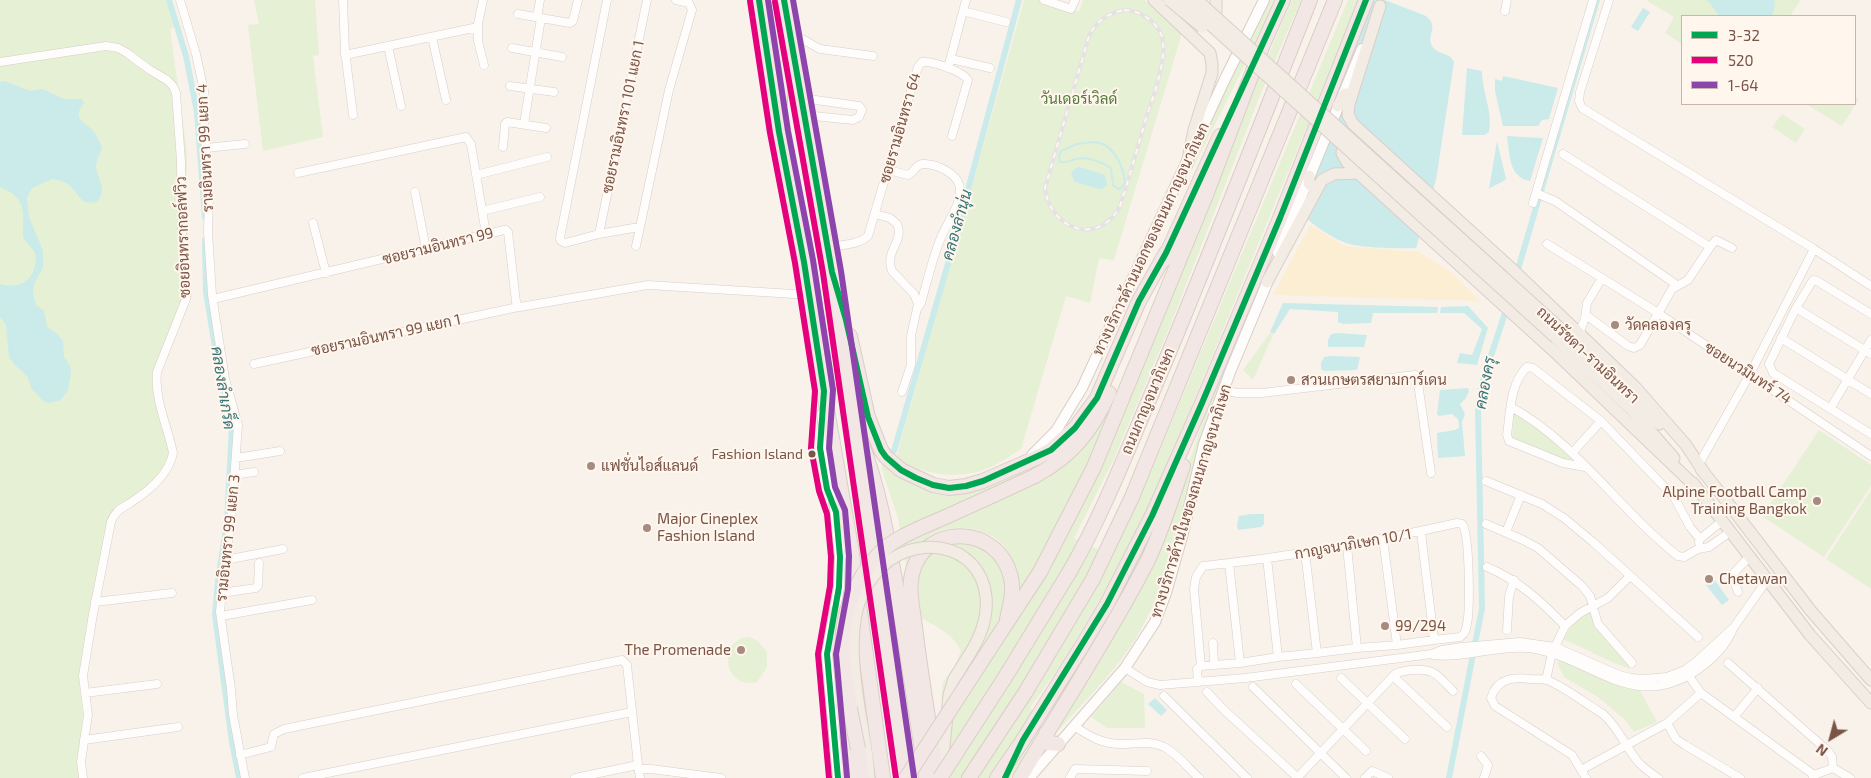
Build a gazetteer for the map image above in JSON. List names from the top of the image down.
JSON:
{
  "streets": {
    "highway": ["ถนนกาญจนาภิเษก"],
    "main road": ["ทางบริการด้านนอกของถนนกาญจนาภิเษก", "ถนนรัชดา-รามอินทรา", "ทางบริการด้านในของถนนกาญจนาภิเษก"],
    "street": [
      "ซอยรามอินทรา 101 แยก 1",
      "ซอยรามอินทรา 64",
      "รามอินทรา 99 แยก 4",
      "ซอยอินทรากอล์ฟวิว",
      "ซอยรามอินทรา 99",
      "ซอยรามอินทรา 99 แยก 1",
      "ซอยนวมินทร์ 74",
      "รามอินทรา 99 แยก 3",
      "กาญจนาภิเษก 10/1"
    ]
  },
  "crossings": [
    ["รามอินทรา 99 แยก 4", "ซอยรามอินทรา 99"],
    ["รามอินทรา 99 แยก 4", "รามอินทรา 99 แยก 3"],
    ["ซอยรามอินทรา 99", "ซอยรามอินทรา 99 แยก 1"],
    ["ซอยรามอินทรา 99", "รามอินทรา 99 แยก 3"]
  ],
  "water": ["คลองลำนุ่น", "คลองครุ", "คลองลำเกร็ด"],
  "parks": ["วันเดอร์เวิลด์"],
  "places": [
    "วัดคลองครุ",
    "สวนเกษตรสยามการ์เดน",
    "Fashion Island",
    "แฟชั่นไอส์แลนด์",
    "Alpine Football Camp Training Bangkok",
    "Major Cineplex Fashion Island",
    "Chetawan",
    "99/294",
    "The Promenade"
  ],
  "lines": ["transit line 3-32", "transit line 1-64", "transit line 520"],
  "legend": ["3-32", "520", "1-64"],
  "north": "bottom left"
}
